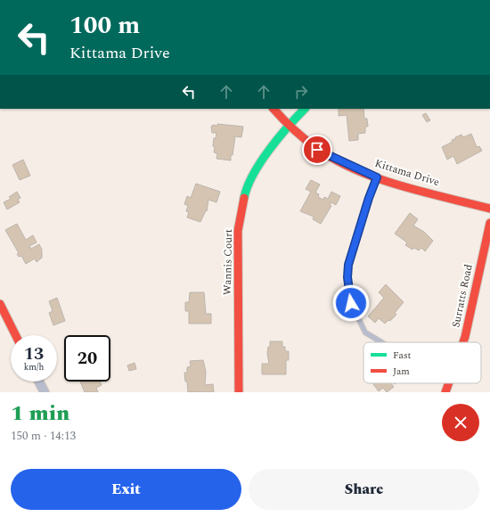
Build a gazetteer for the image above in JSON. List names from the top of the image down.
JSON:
{
  "streets": {
    "street": ["Kittama Drive", "Wannis Court", "Surratts Road"]
  },
  "crossings": [
    ["Kittama Drive", "Wannis Court"]
  ],
  "legend": ["Fast", "Jam"],
  "page": {
    "turn": ["100 m", "Kittama Drive"],
    "speed": "13 km/h",
    "limit": "20",
    "heading": ["1 min", "150 m · 14:13"],
    "buttons": ["Exit", "Share"]
  }
}
